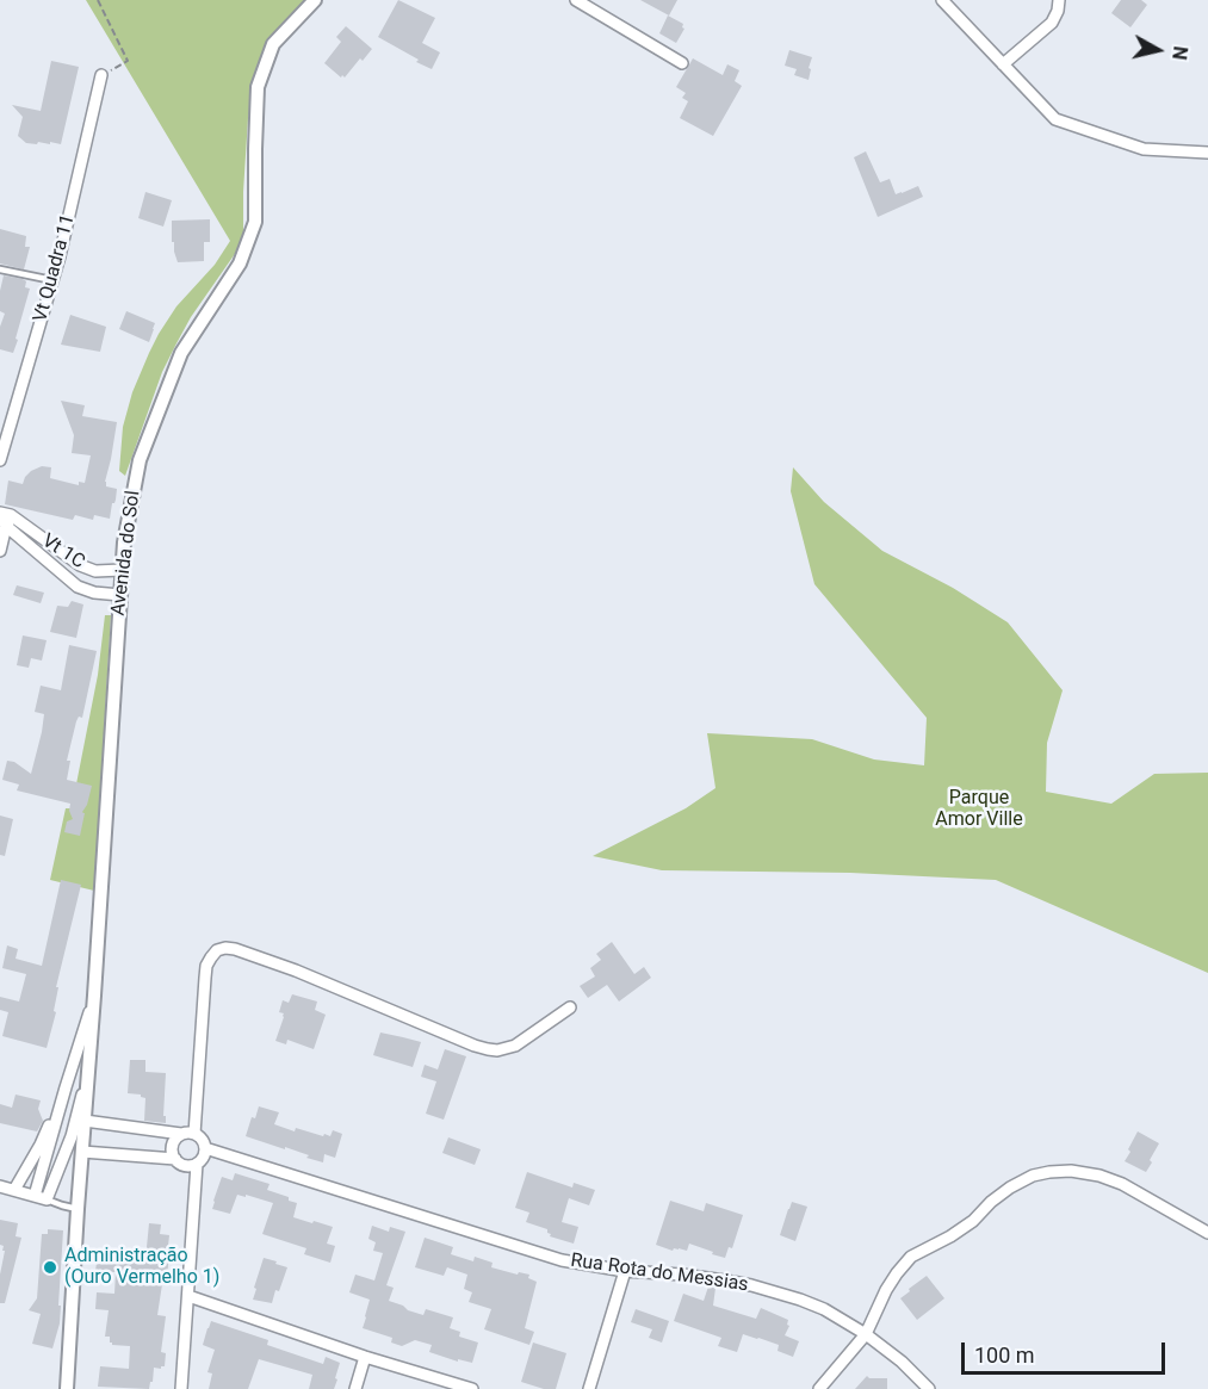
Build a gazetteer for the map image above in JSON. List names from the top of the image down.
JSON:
{
  "streets": {
    "street": [
      "Vt Quadra 11",
      "Vt 1C",
      "Avenida do Sol",
      "Rua Rota do Messias"
    ]
  },
  "crossings": [
    ["Vt 1C", "Avenida do Sol"]
  ],
  "parks": ["Parque Amor Ville"],
  "places": ["Administração (Ouro Vermelho 1)"],
  "scale_bar": "100 m",
  "north": "right"
}
